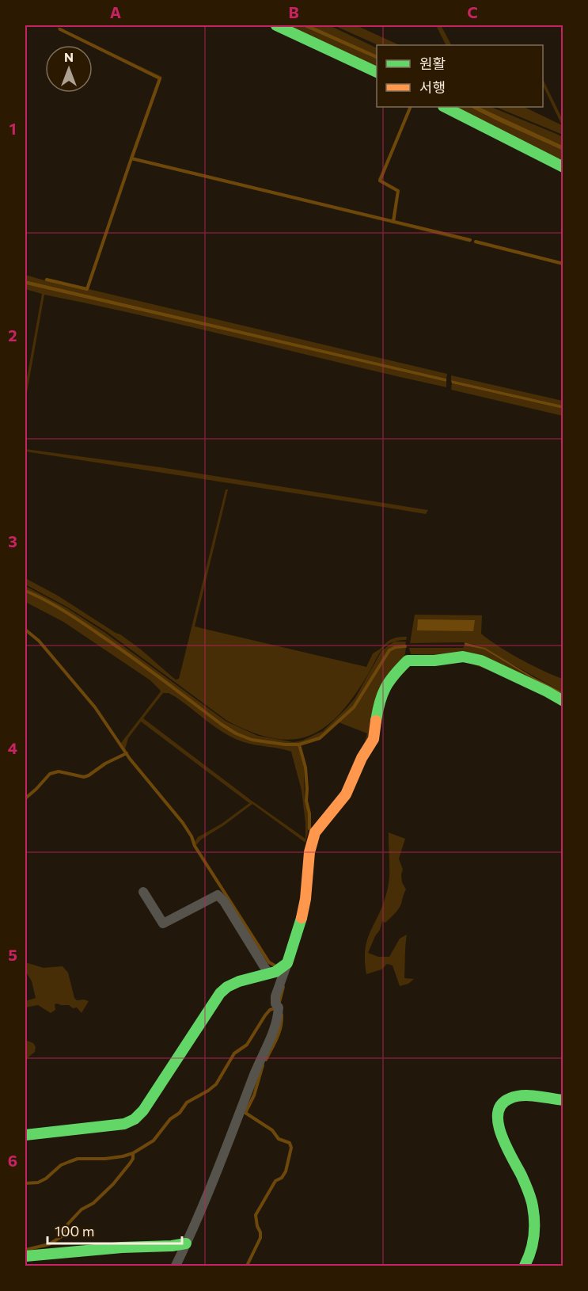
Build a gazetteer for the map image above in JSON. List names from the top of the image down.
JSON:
{
  "legend": ["원활", "서행"],
  "scale_bar": "100 m",
  "north": "top",
  "grid": {
    "columns": ["A", "B", "C"],
    "rows": [
      "1",
      "2",
      "3",
      "4",
      "5",
      "6"
    ]
  }
}
